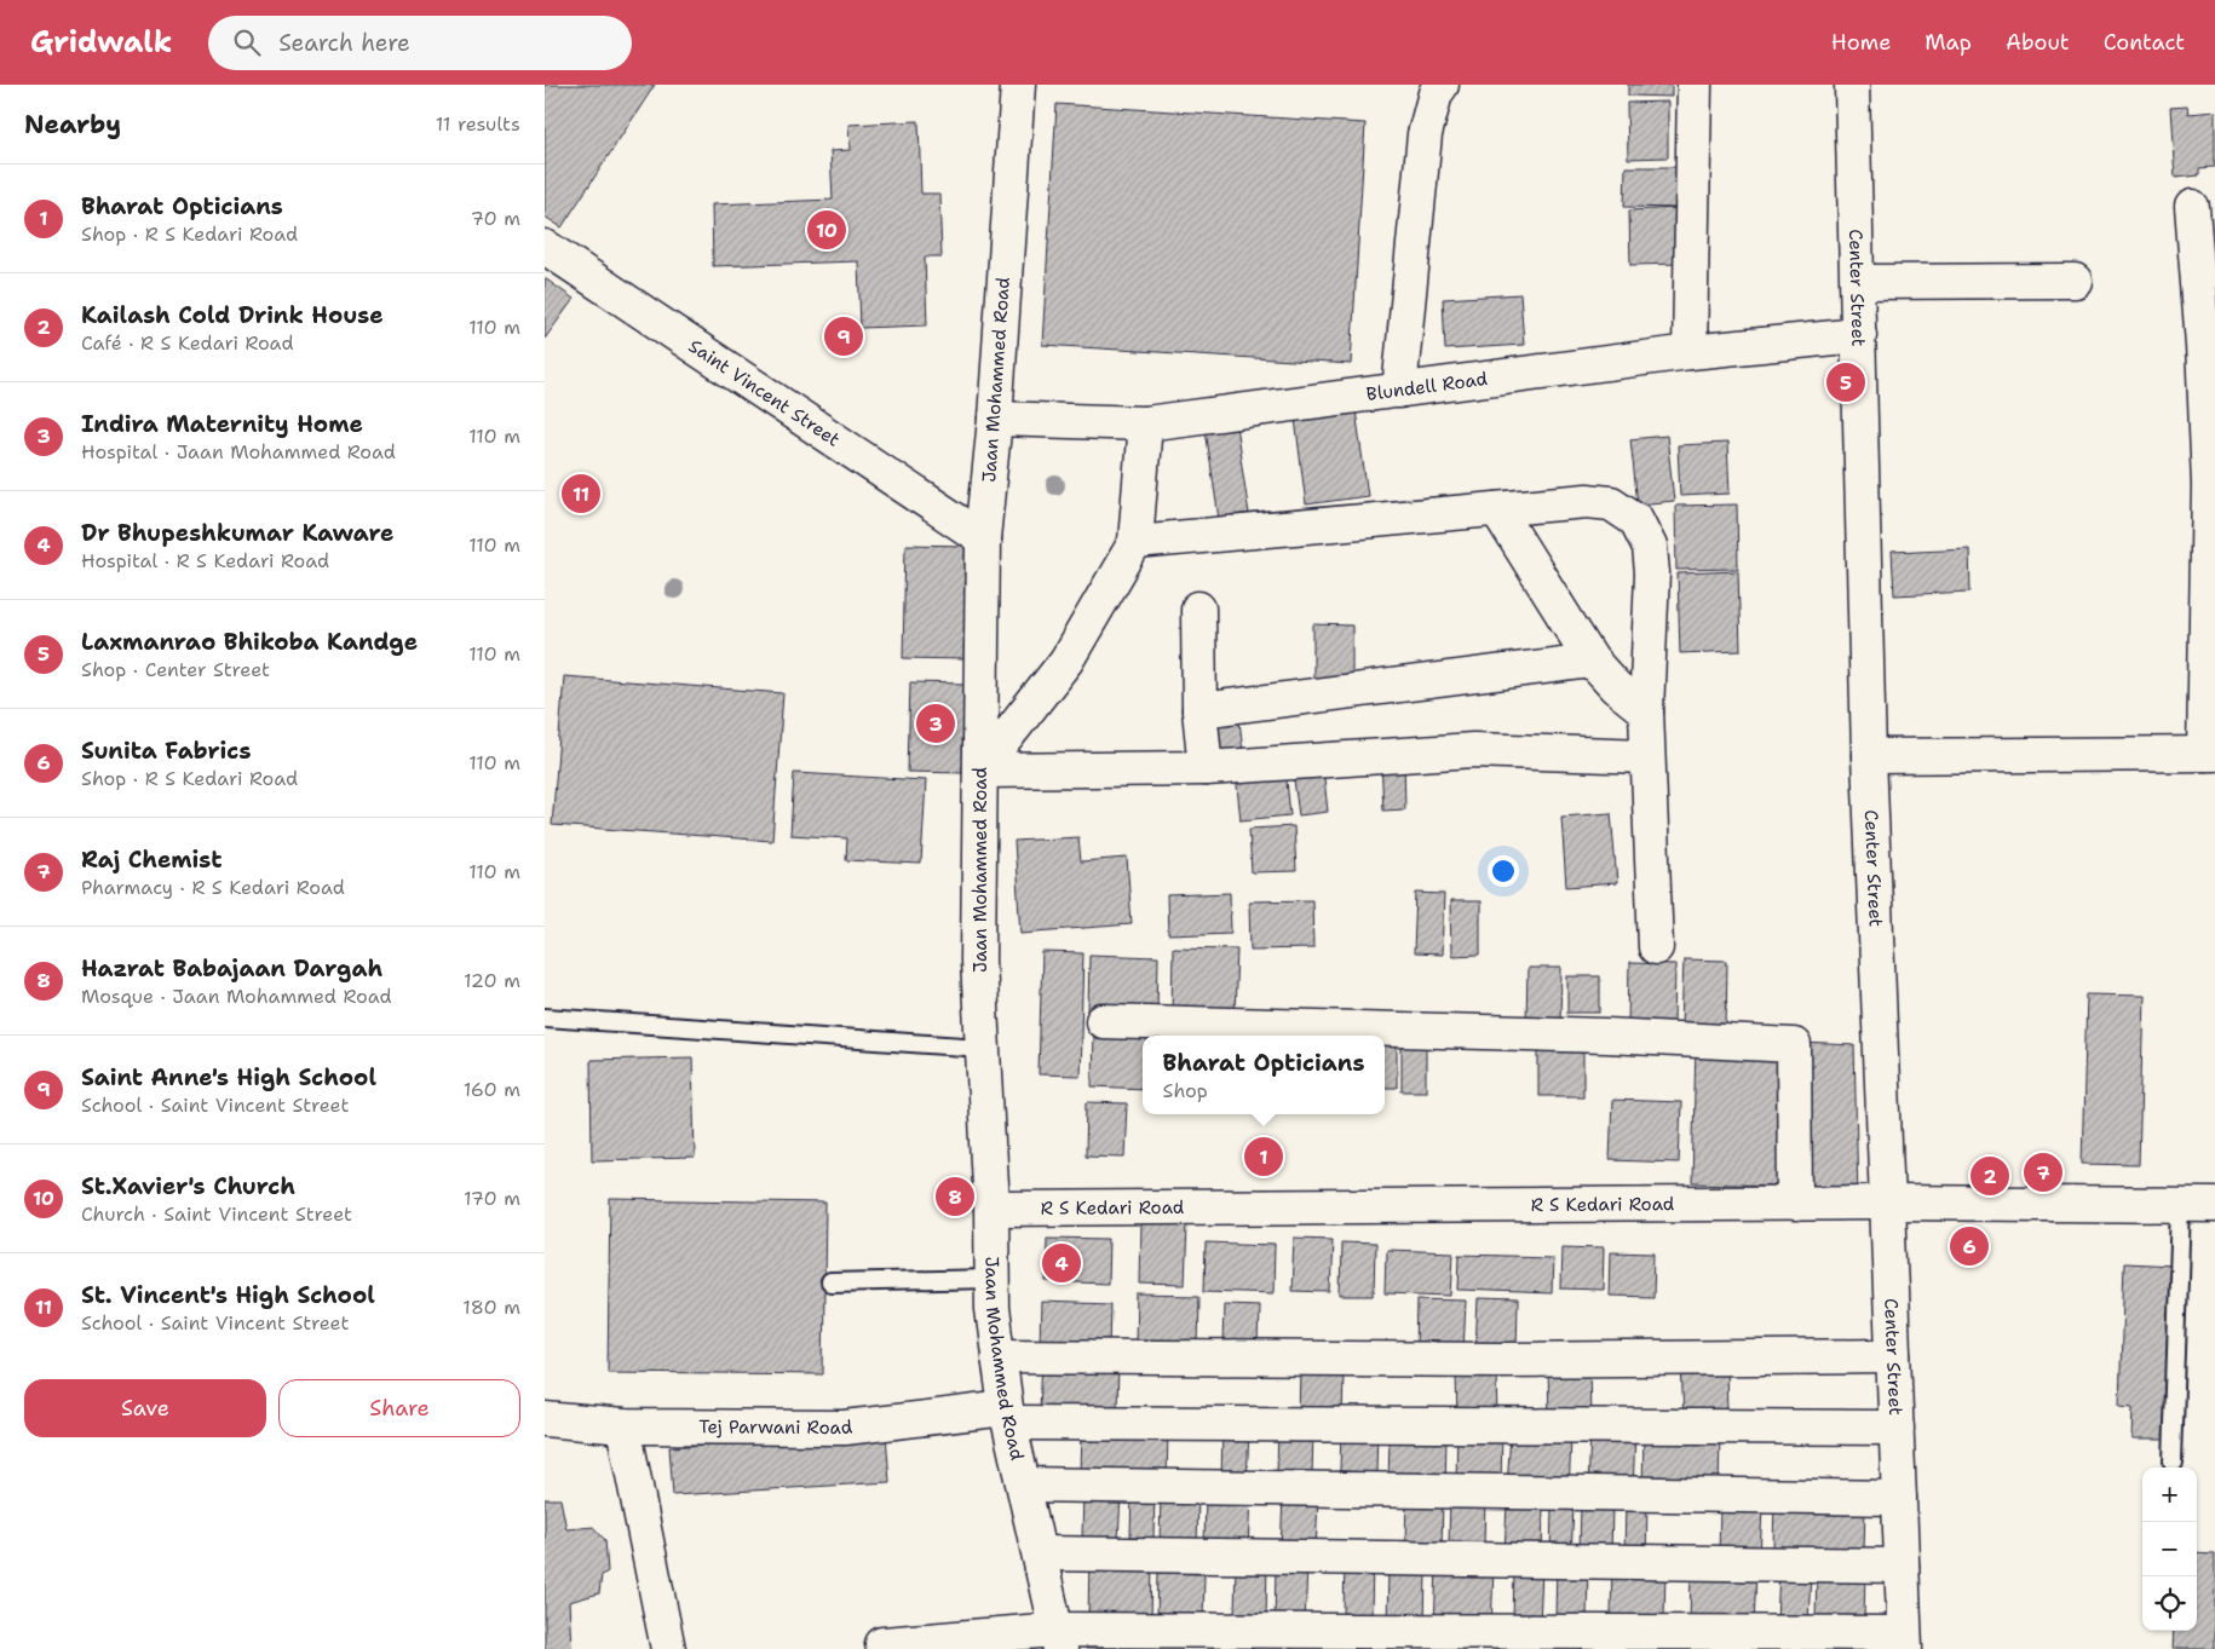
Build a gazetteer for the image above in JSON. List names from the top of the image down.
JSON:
{
  "streets": {
    "street": [
      "Center Street",
      "Jaan Mohammed Road",
      "Blundell Road",
      "Saint Vincent Street",
      "R S Kedari Road",
      "Tej Parwani Road"
    ]
  },
  "crossings": [
    ["Center Street", "Blundell Road"],
    ["Center Street", "R S Kedari Road"],
    ["Center Street", "Tej Parwani Road"],
    ["Jaan Mohammed Road", "Blundell Road"],
    ["Jaan Mohammed Road", "Saint Vincent Street"],
    ["Jaan Mohammed Road", "R S Kedari Road"],
    ["Jaan Mohammed Road", "Tej Parwani Road"]
  ],
  "page": {
    "header": "Gridwalk",
    "search": "Search here",
    "nav": [
      "Home",
      "Map",
      "About",
      "Contact"
    ],
    "heading": ["Nearby", "11 results"],
    "list": [
      {
        "mark": "1",
        "name": "Bharat Opticians",
        "note": "Shop · R S Kedari Road",
        "value": "70 m"
      },
      {
        "mark": "2",
        "name": "Kailash Cold Drink House",
        "note": "Café · R S Kedari Road",
        "value": "110 m"
      },
      {
        "mark": "3",
        "name": "Indira Maternity Home",
        "note": "Hospital · Jaan Mohammed Road",
        "value": "110 m"
      },
      {
        "mark": "4",
        "name": "Dr Bhupeshkumar Kaware",
        "note": "Hospital · R S Kedari Road",
        "value": "110 m"
      },
      {
        "mark": "5",
        "name": "Laxmanrao Bhikoba Kandge",
        "note": "Shop · Center Street",
        "value": "110 m"
      },
      {
        "mark": "6",
        "name": "Sunita Fabrics",
        "note": "Shop · R S Kedari Road",
        "value": "110 m"
      },
      {
        "mark": "7",
        "name": "Raj Chemist",
        "note": "Pharmacy · R S Kedari Road",
        "value": "110 m"
      },
      {
        "mark": "8",
        "name": "Hazrat Babajaan Dargah",
        "note": "Mosque · Jaan Mohammed Road",
        "value": "120 m"
      },
      {
        "mark": "9",
        "name": "Saint Anne's High School",
        "note": "School · Saint Vincent Street",
        "value": "160 m"
      },
      {
        "mark": "10",
        "name": "St.Xavier's Church",
        "note": "Church · Saint Vincent Street",
        "value": "170 m"
      },
      {
        "mark": "11",
        "name": "St. Vincent's High School",
        "note": "School · Saint Vincent Street",
        "value": "180 m"
      }
    ],
    "pins": [
      "10",
      "9",
      "5",
      "11",
      "3",
      "1",
      "7",
      "2",
      "8",
      "6",
      "4"
    ],
    "popup": ["Bharat Opticians", "Shop"],
    "buttons": ["Save", "Share"],
    "map_buttons": ["+", "−"]
  }
}
